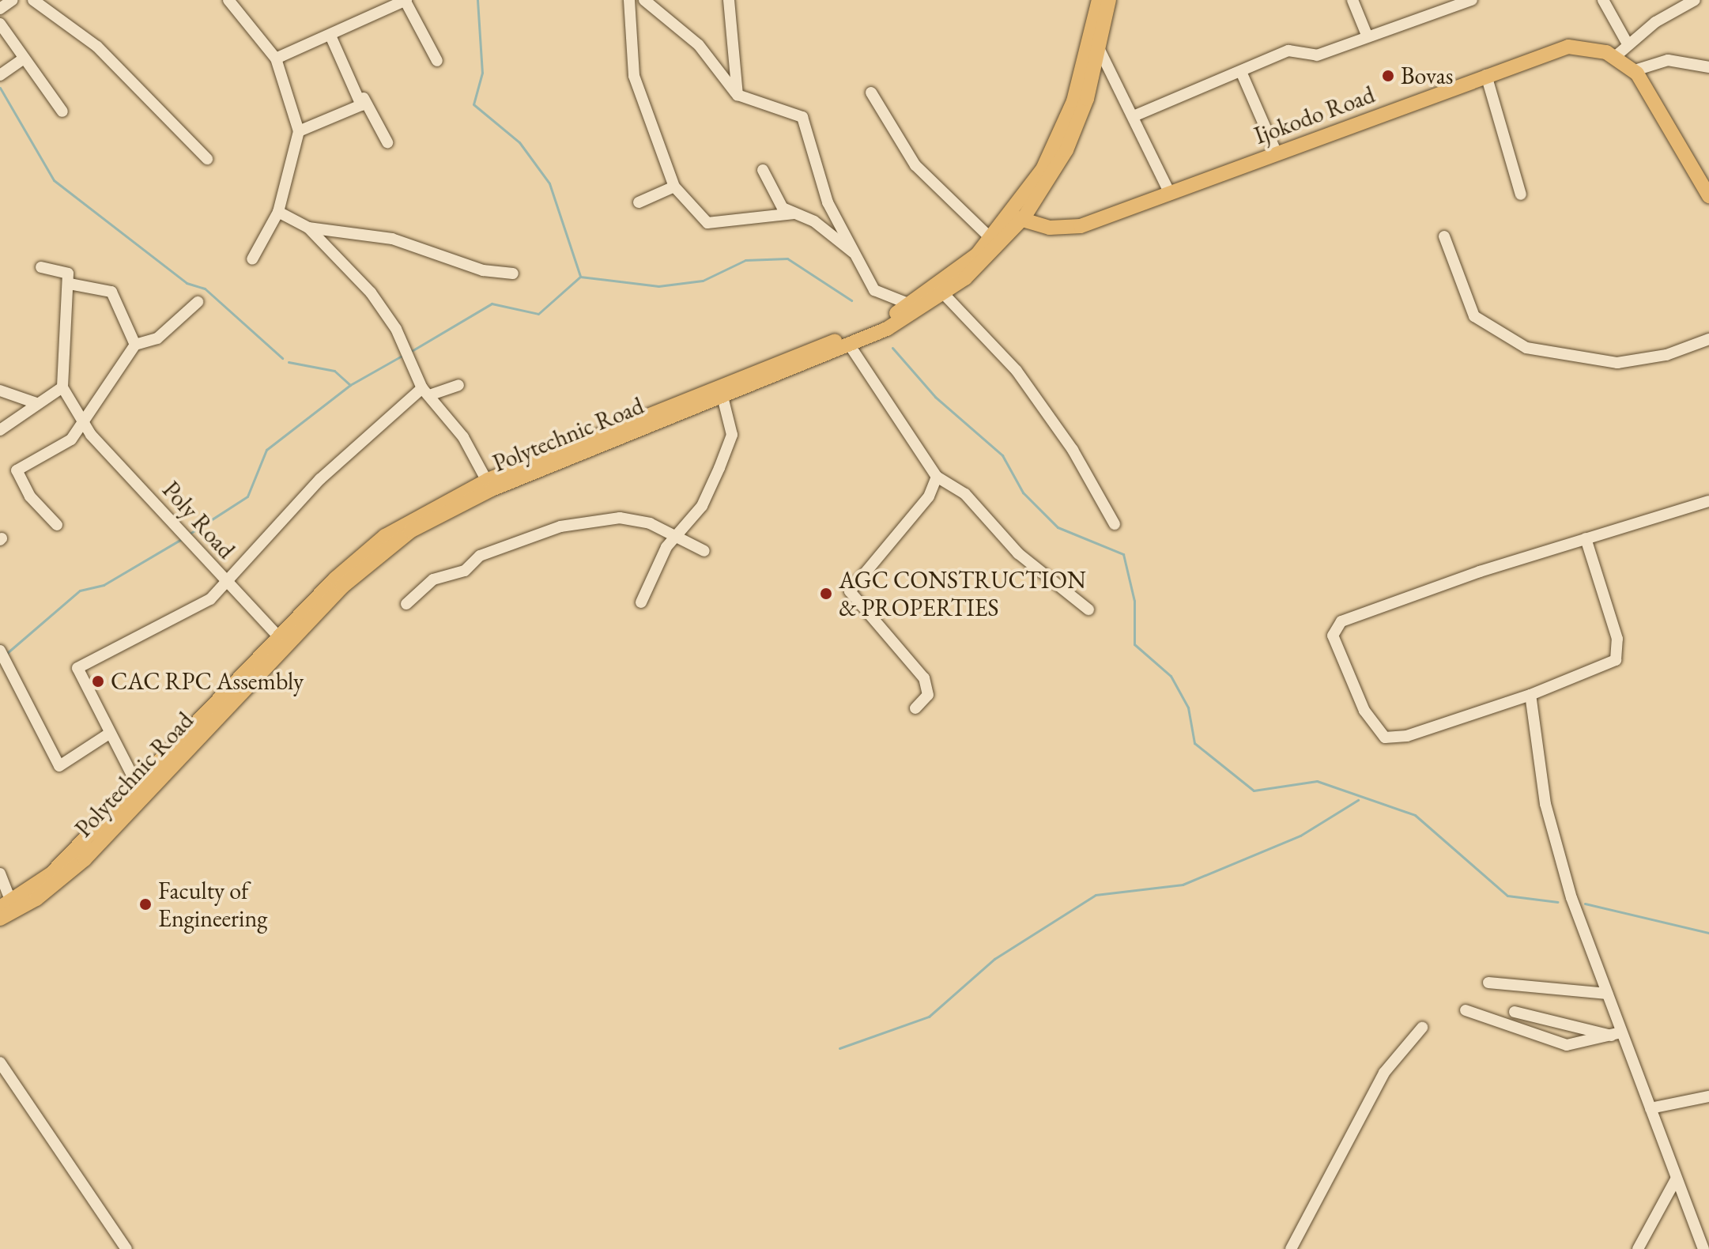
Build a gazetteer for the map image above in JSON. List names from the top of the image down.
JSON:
{
  "streets": {
    "main road": ["Ijokodo Road", "Polytechnic Road"],
    "street": ["Poly Road"]
  },
  "crossings": [
    ["Ijokodo Road", "Polytechnic Road"],
    ["Polytechnic Road", "Poly Road"]
  ],
  "places": [
    "Bovas",
    "AGC CONSTRUCTION & PROPERTIES",
    "CAC RPC Assembly",
    "Faculty of Engineering"
  ]
}
